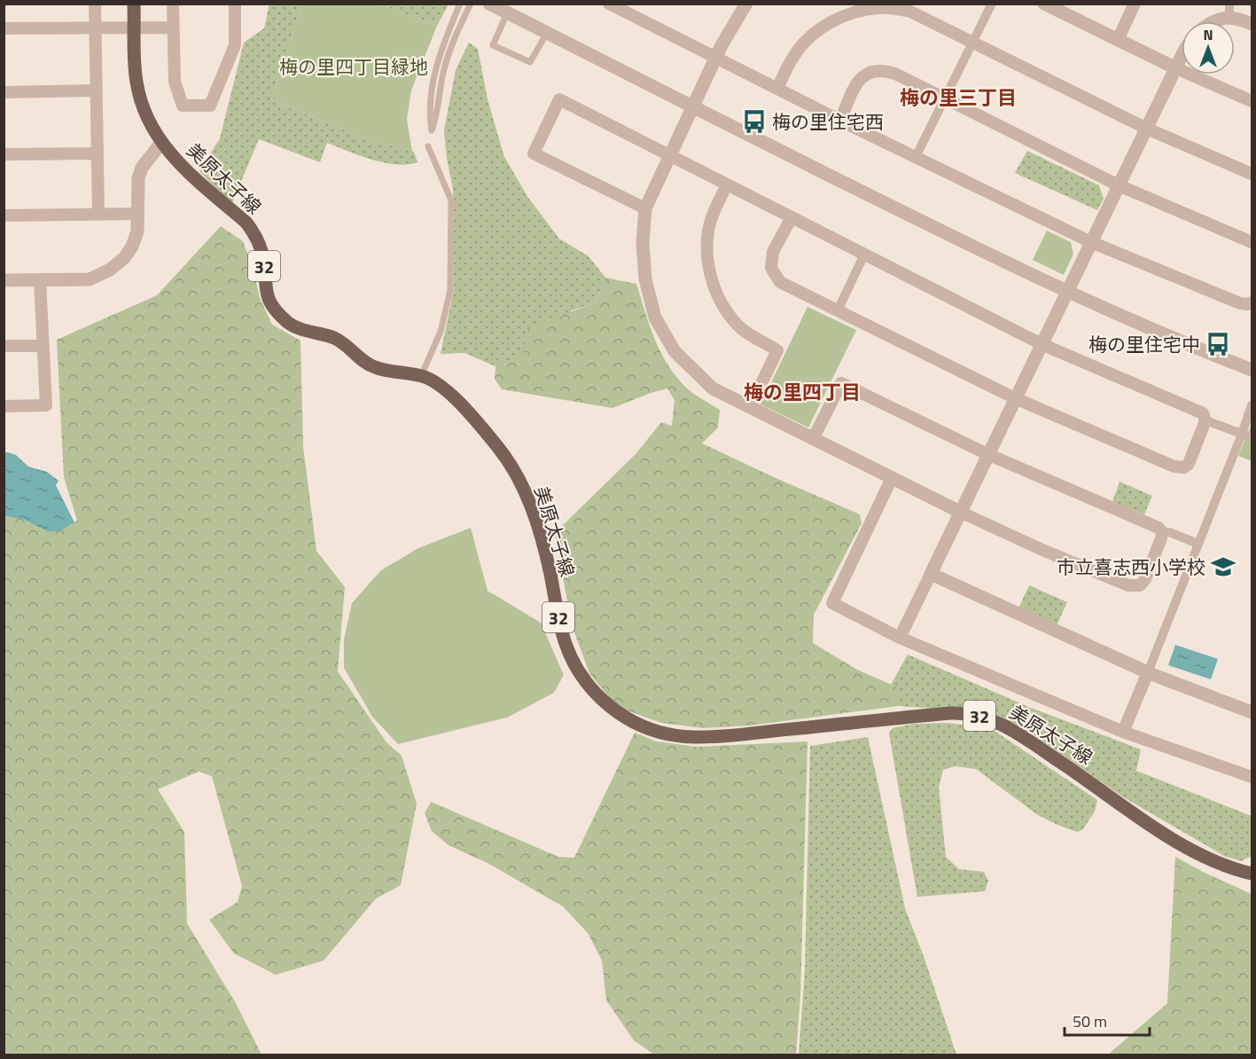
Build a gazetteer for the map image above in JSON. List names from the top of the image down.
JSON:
{
  "streets": {
    "main road": ["美原太子線", "32"]
  },
  "districts": ["梅の里三丁目", "梅の里四丁目"],
  "parks": ["梅の里四丁目緑地"],
  "places": {
    "bus stop": ["梅の里住宅西", "梅の里住宅中"],
    "school or university": ["市立喜志西小学校"]
  },
  "scale_bar": "50 m",
  "north": "top"
}
